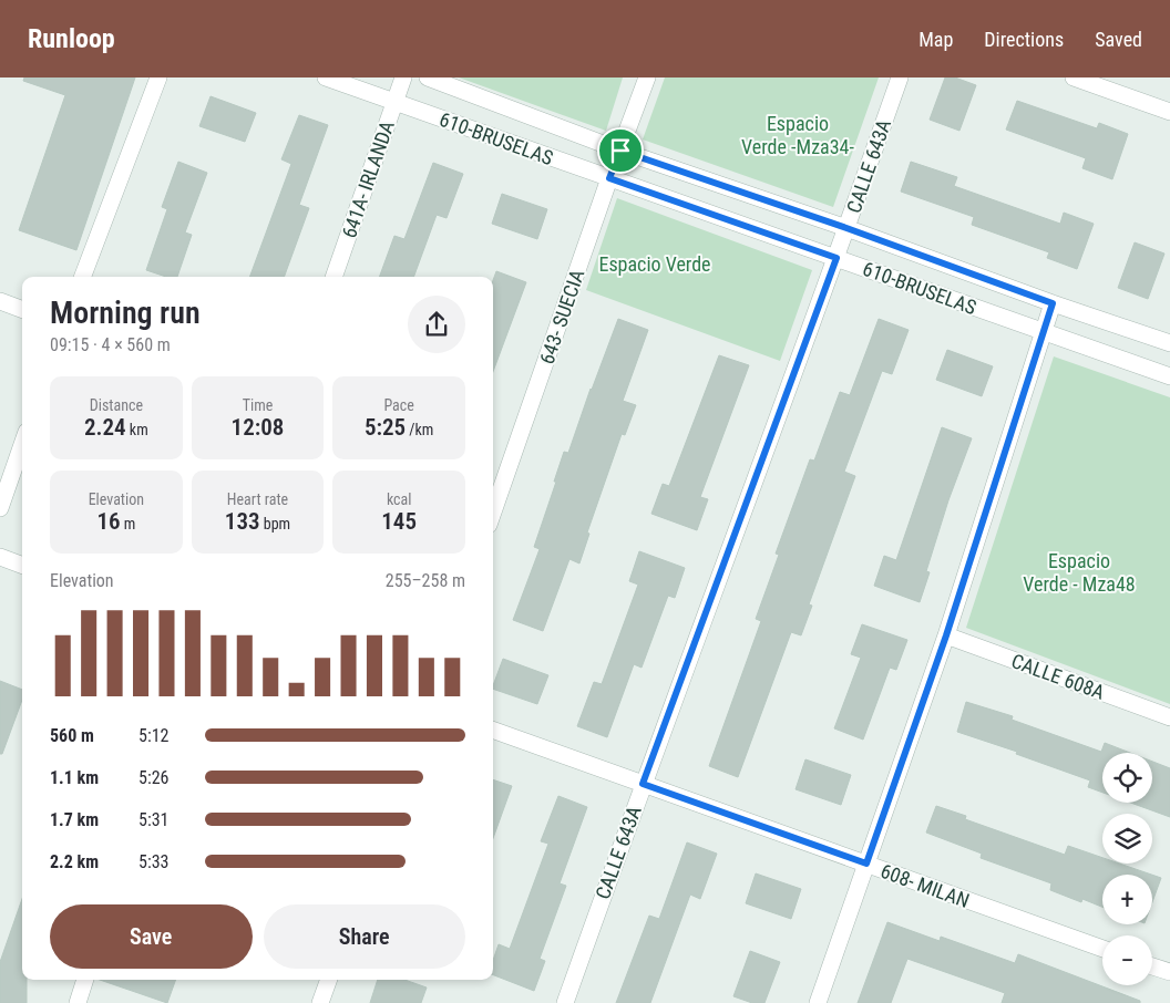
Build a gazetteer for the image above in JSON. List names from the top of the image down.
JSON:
{
  "streets": {
    "street": [
      "610-BRUSELAS",
      "CALLE 643A",
      "641A- IRLANDA",
      "643- SUECIA",
      "CALLE 608A",
      "608- MILAN"
    ]
  },
  "crossings": [
    ["610-BRUSELAS", "CALLE 643A"],
    ["610-BRUSELAS", "641A- IRLANDA"],
    ["610-BRUSELAS", "643- SUECIA"],
    ["CALLE 643A", "608- MILAN"]
  ],
  "parks": ["Espacio Verde -Mza34-", "Espacio Verde", "Espacio Verde - Mza48"],
  "page": {
    "header": "Runloop",
    "nav": ["Map", "Directions", "Saved"],
    "heading": ["Morning run", "09:15 · 4 × 560 m"],
    "stats": [
      ["Distance", "2.24 km"],
      ["Time", "12:08"],
      ["Pace", "5:25 /km"],
      ["Elevation", "16 m"],
      ["Heart rate", "133 bpm"],
      ["kcal", "145"]
    ],
    "chart": ["Elevation", "255–258 m"],
    "list": [
      {
        "name": "560 m",
        "note": "5:12"
      },
      {
        "name": "1.1 km",
        "note": "5:26"
      },
      {
        "name": "1.7 km",
        "note": "5:31"
      },
      {
        "name": "2.2 km",
        "note": "5:33"
      }
    ],
    "map_buttons": ["+", "−"],
    "buttons": ["Save", "Share"]
  }
}
